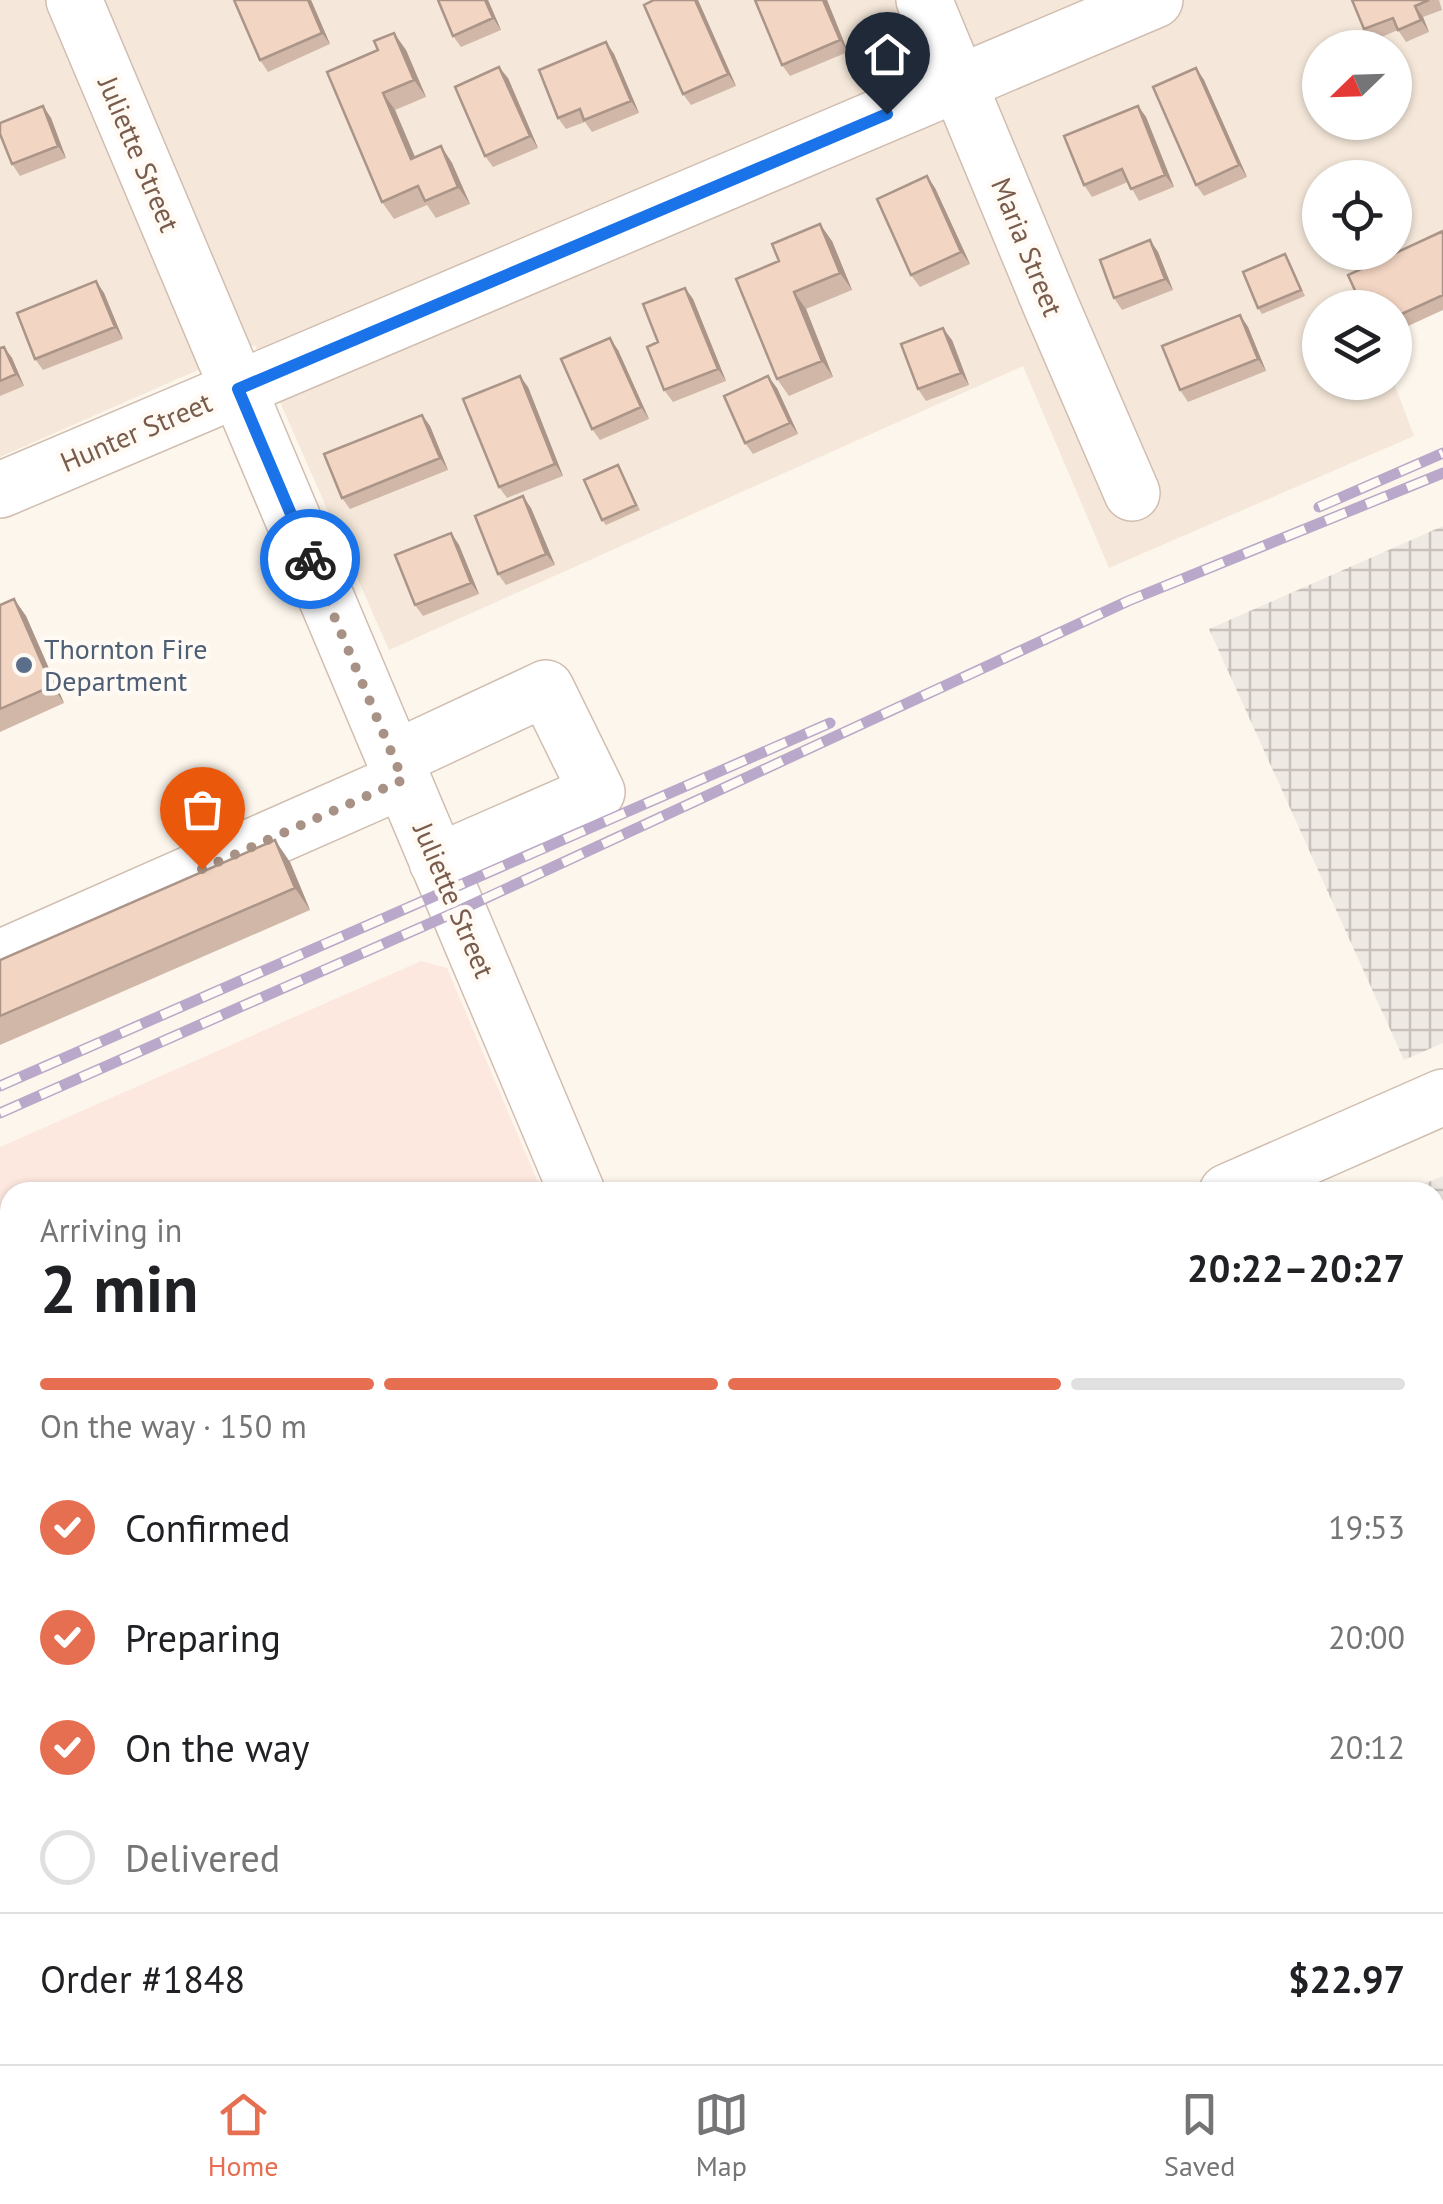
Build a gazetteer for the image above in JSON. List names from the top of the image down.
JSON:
{
  "streets": {
    "street": ["Juliette Street", "Maria Street", "Hunter Street"]
  },
  "crossings": [
    ["Juliette Street", "Hunter Street"],
    ["Maria Street", "Hunter Street"]
  ],
  "places": ["Thornton Fire Department"],
  "north": "bottom left",
  "page": {
    "heading": ["2 min", "Arriving in", "20:22–20:27"],
    "panel": ["Order #1848", "$22.97"],
    "bar": "On the way · 150 m",
    "list": [
      ["Confirmed", "19:53"],
      ["Preparing", "20:00"],
      ["On the way", "20:12"],
      "Delivered"
    ],
    "tabs": ["Home", "Map", "Saved"]
  }
}
